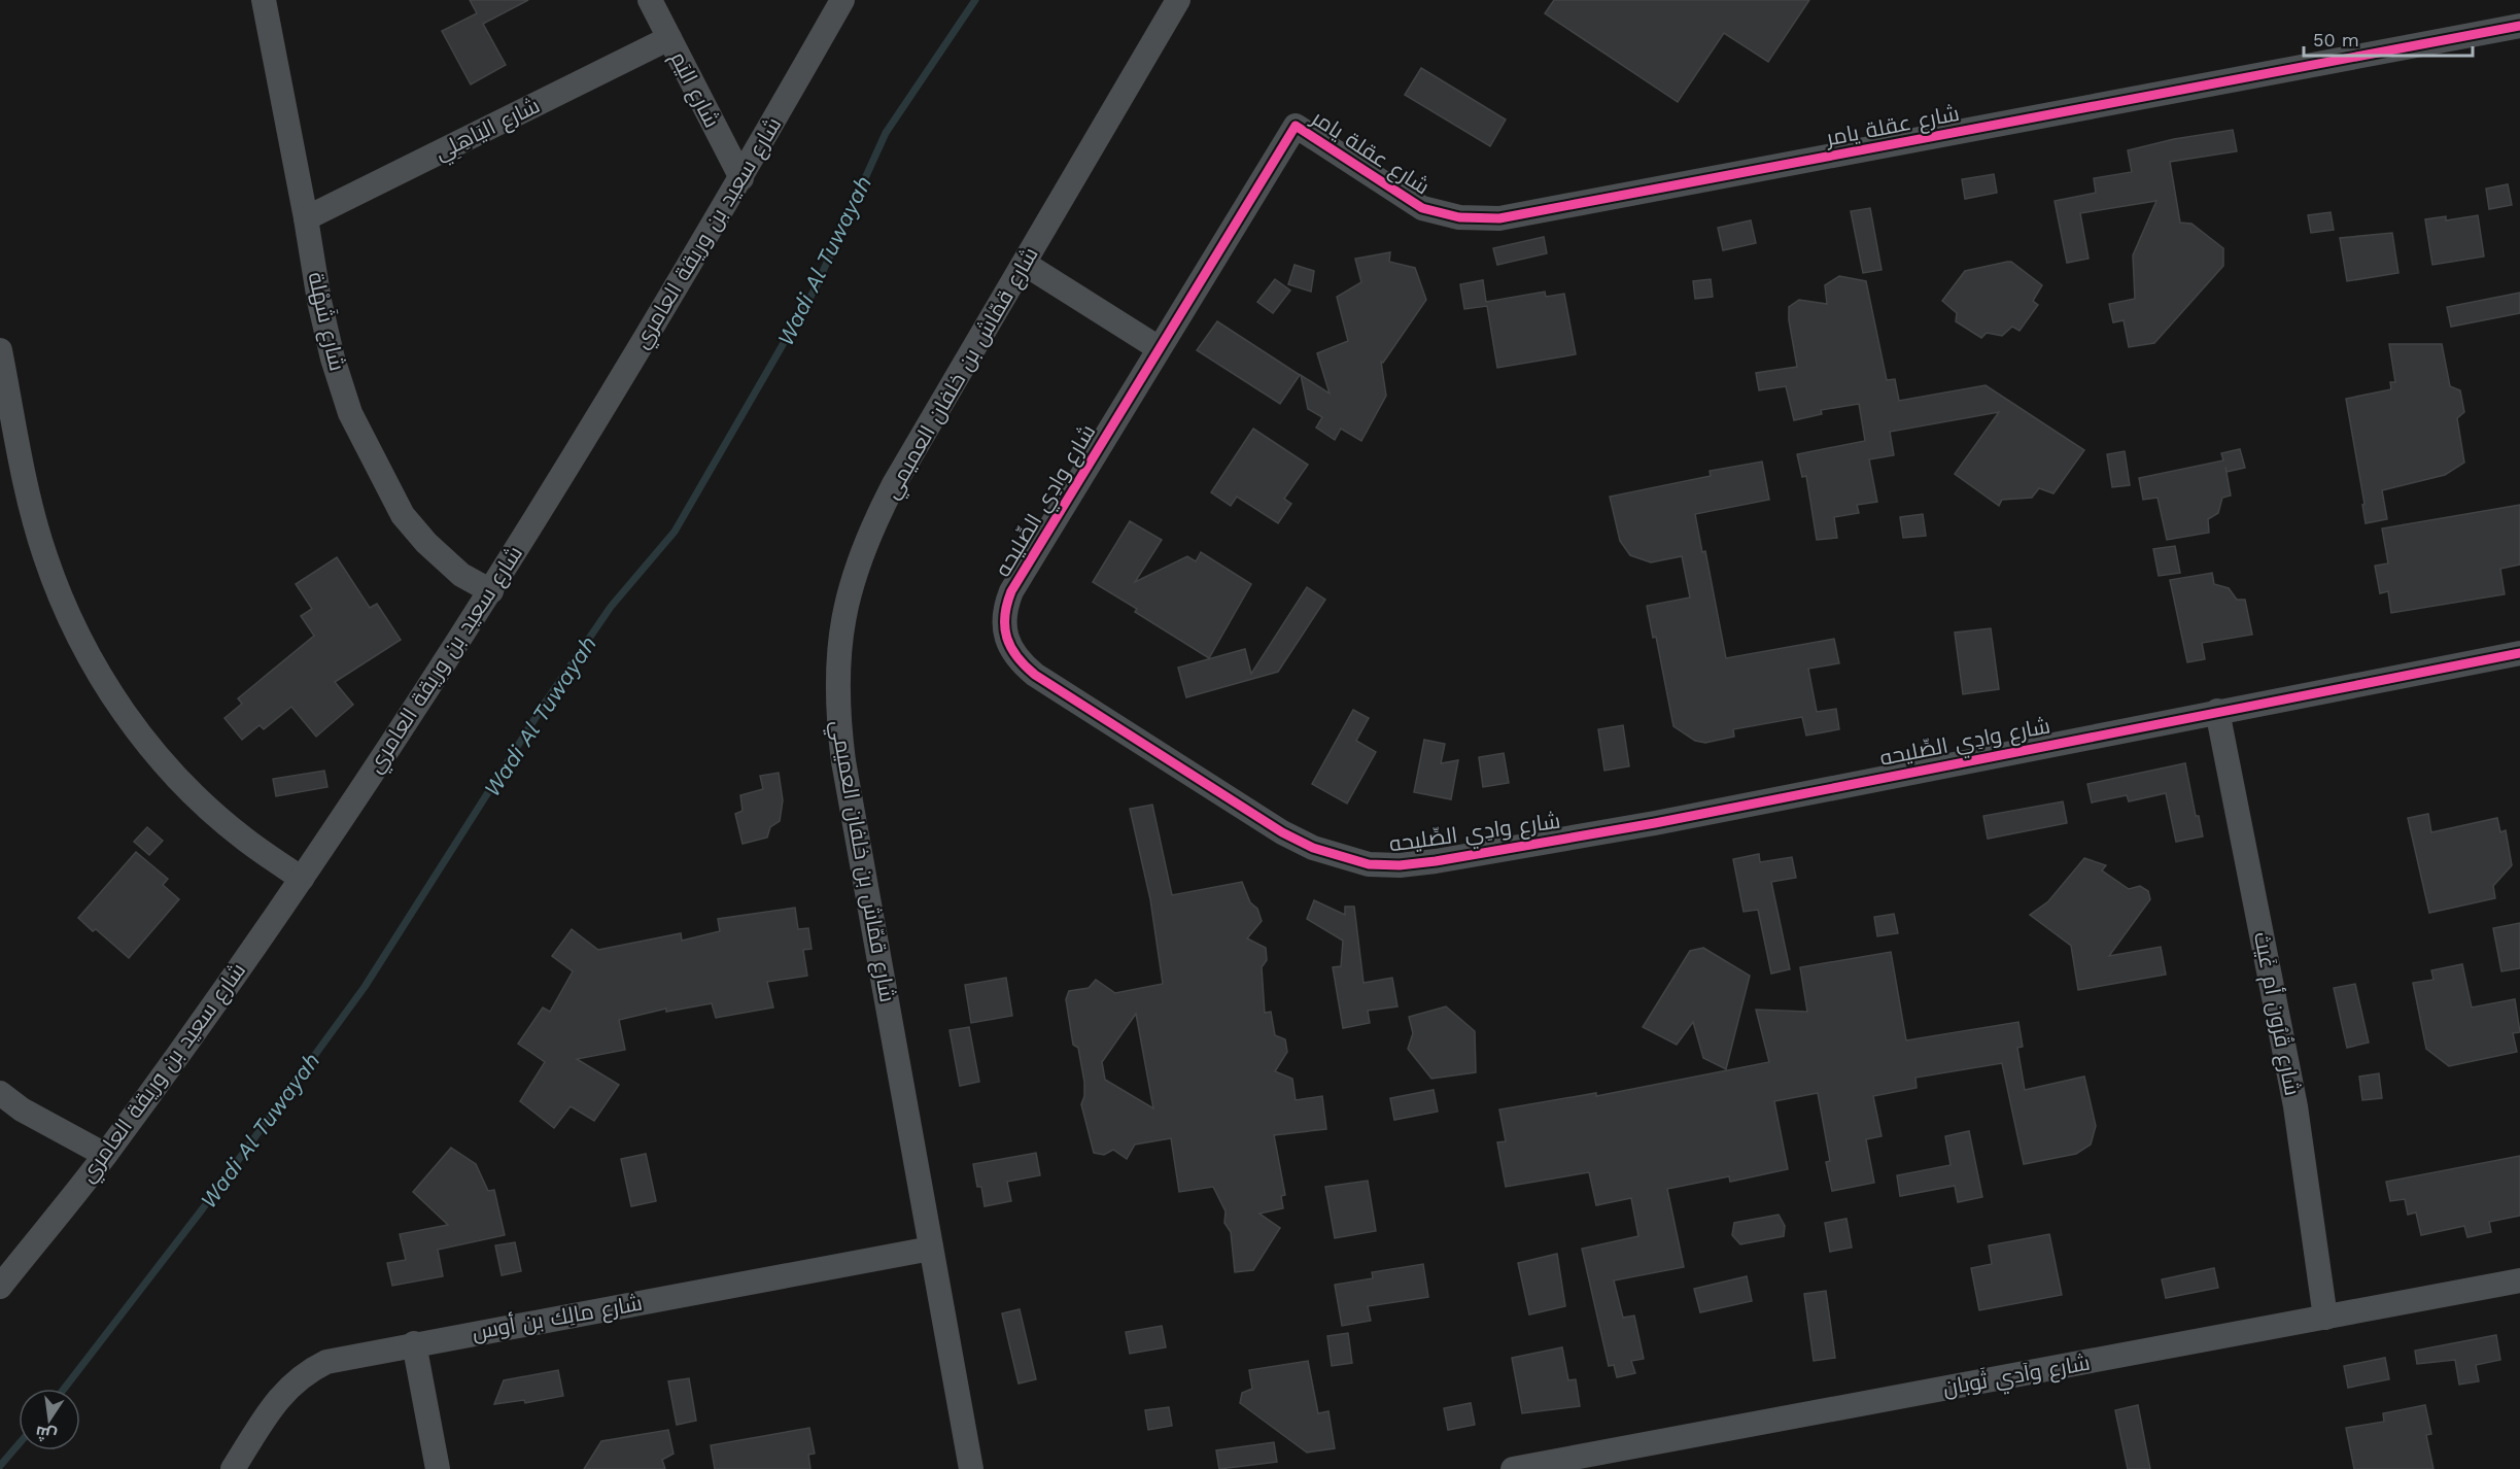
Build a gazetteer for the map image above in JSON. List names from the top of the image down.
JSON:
{
  "streets": {
    "street": [
      "شارع اليَم",
      "شارع عقلة يامر",
      "شارع اليَاهِلِي",
      "شارع سعيد بن وريقة العامري",
      "شارع شَهْلة",
      "شارع قمّاش بن خلفان العميمي",
      "شارع وادِي الصِّليحه",
      "شارع قُرُون أم غَيث",
      "شارع مالِك بن أوس",
      "شارع واَدي ثَوبان"
    ]
  },
  "crossings": [
    ["شارع اليَم", "شارع اليَاهِلِي"],
    ["شارع اليَم", "شارع سعيد بن وريقة العامري"],
    ["شارع عقلة يامر", "شارع وادِي الصِّليحه"],
    ["شارع اليَاهِلِي", "شارع شَهْلة"],
    ["شارع سعيد بن وريقة العامري", "شارع شَهْلة"],
    ["شارع قمّاش بن خلفان العميمي", "شارع مالِك بن أوس"],
    ["شارع وادِي الصِّليحه", "شارع قُرُون أم غَيث"],
    ["شارع قُرُون أم غَيث", "شارع واَدي ثَوبان"]
  ],
  "water": ["Wadi Al Tuwayah"],
  "scale_bar": "50 m",
  "north": "bottom"
}
